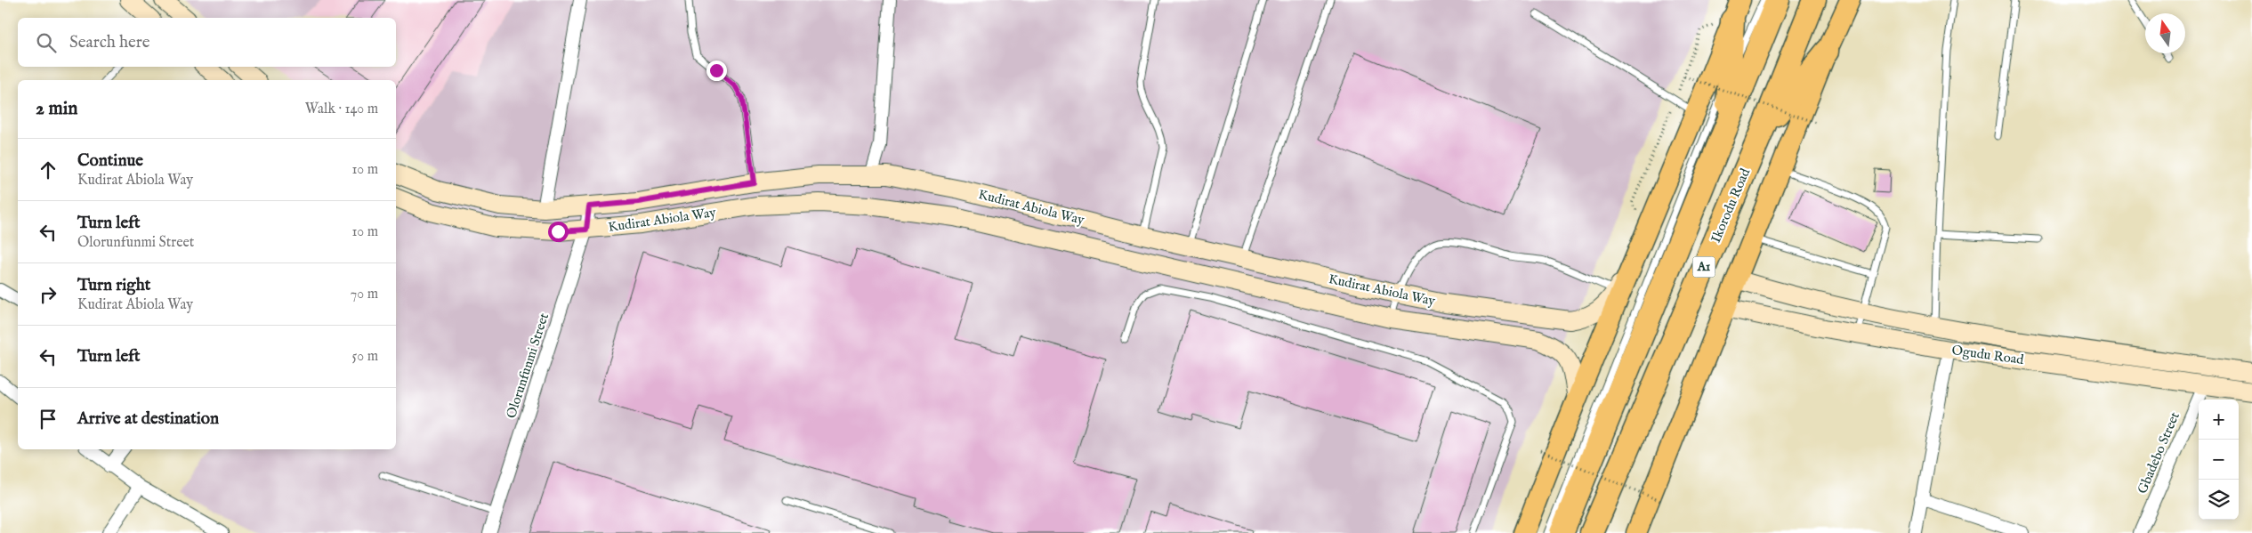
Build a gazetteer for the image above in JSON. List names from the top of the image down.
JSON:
{
  "streets": {
    "highway": ["Ikorodu Road", "A1"],
    "main road": ["Kudirat Abiola Way", "Ogudu Road"],
    "street": ["Olorunfunmi Street", "Gbadebo Street"]
  },
  "crossings": [
    ["Kudirat Abiola Way", "Olorunfunmi Street"],
    ["Ogudu Road", "Gbadebo Street"]
  ],
  "north": "top",
  "page": {
    "search": "Search here",
    "heading": ["2 min", "Walk · 140 m"],
    "list": [
      ["Continue", "Kudirat Abiola Way", "10 m"],
      ["Turn left", "Olorunfunmi Street", "10 m"],
      ["Turn right", "Kudirat Abiola Way", "70 m"],
      ["Turn left", "50 m"],
      "Arrive at destination"
    ],
    "map_buttons": ["+", "−"]
  }
}
